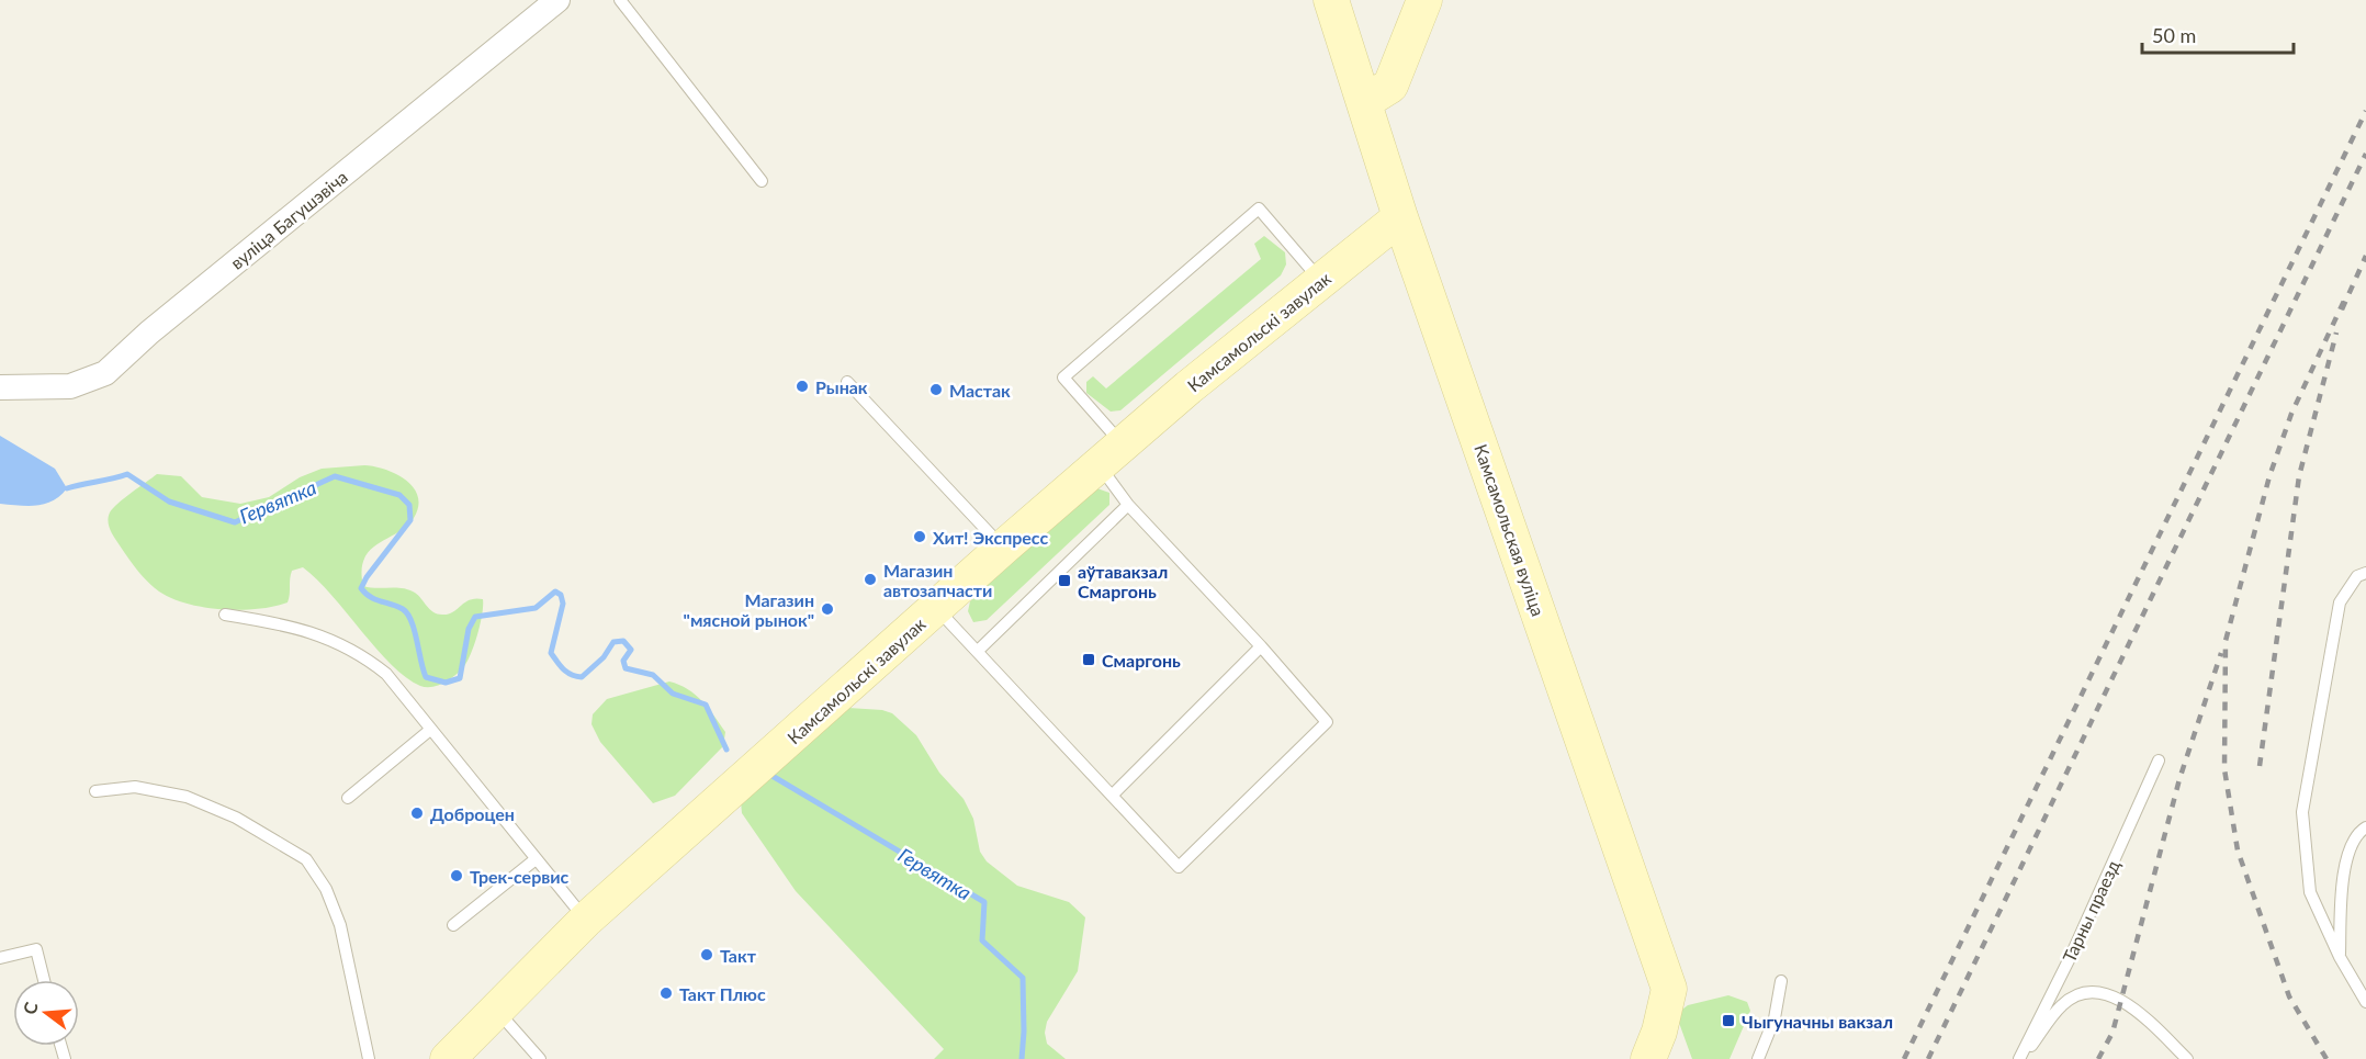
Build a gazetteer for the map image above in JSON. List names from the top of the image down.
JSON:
{
  "streets": {
    "street": ["вуліца Багушэвіча", "Камсамольскі завулак", "Камсамольская вуліца"],
    "lane": ["Тарны праезд"]
  },
  "crossings": [
    ["Камсамольскі завулак", "Камсамольская вуліца"]
  ],
  "water": ["Гервятка"],
  "places": {
    "other": [
      "Рынак",
      "Мастак",
      "Хит! Экспресс",
      "Магазин автозапчасти",
      "Магазин \"мясной рынок\"",
      "Доброцен",
      "Трек-сервис",
      "Такт",
      "Такт Плюс"
    ],
    "transit": ["аўтавакзал Смаргонь", "Смаргонь", "Чыгуначны вакзал"]
  },
  "scale_bar": "50 m",
  "north": "left"
}
